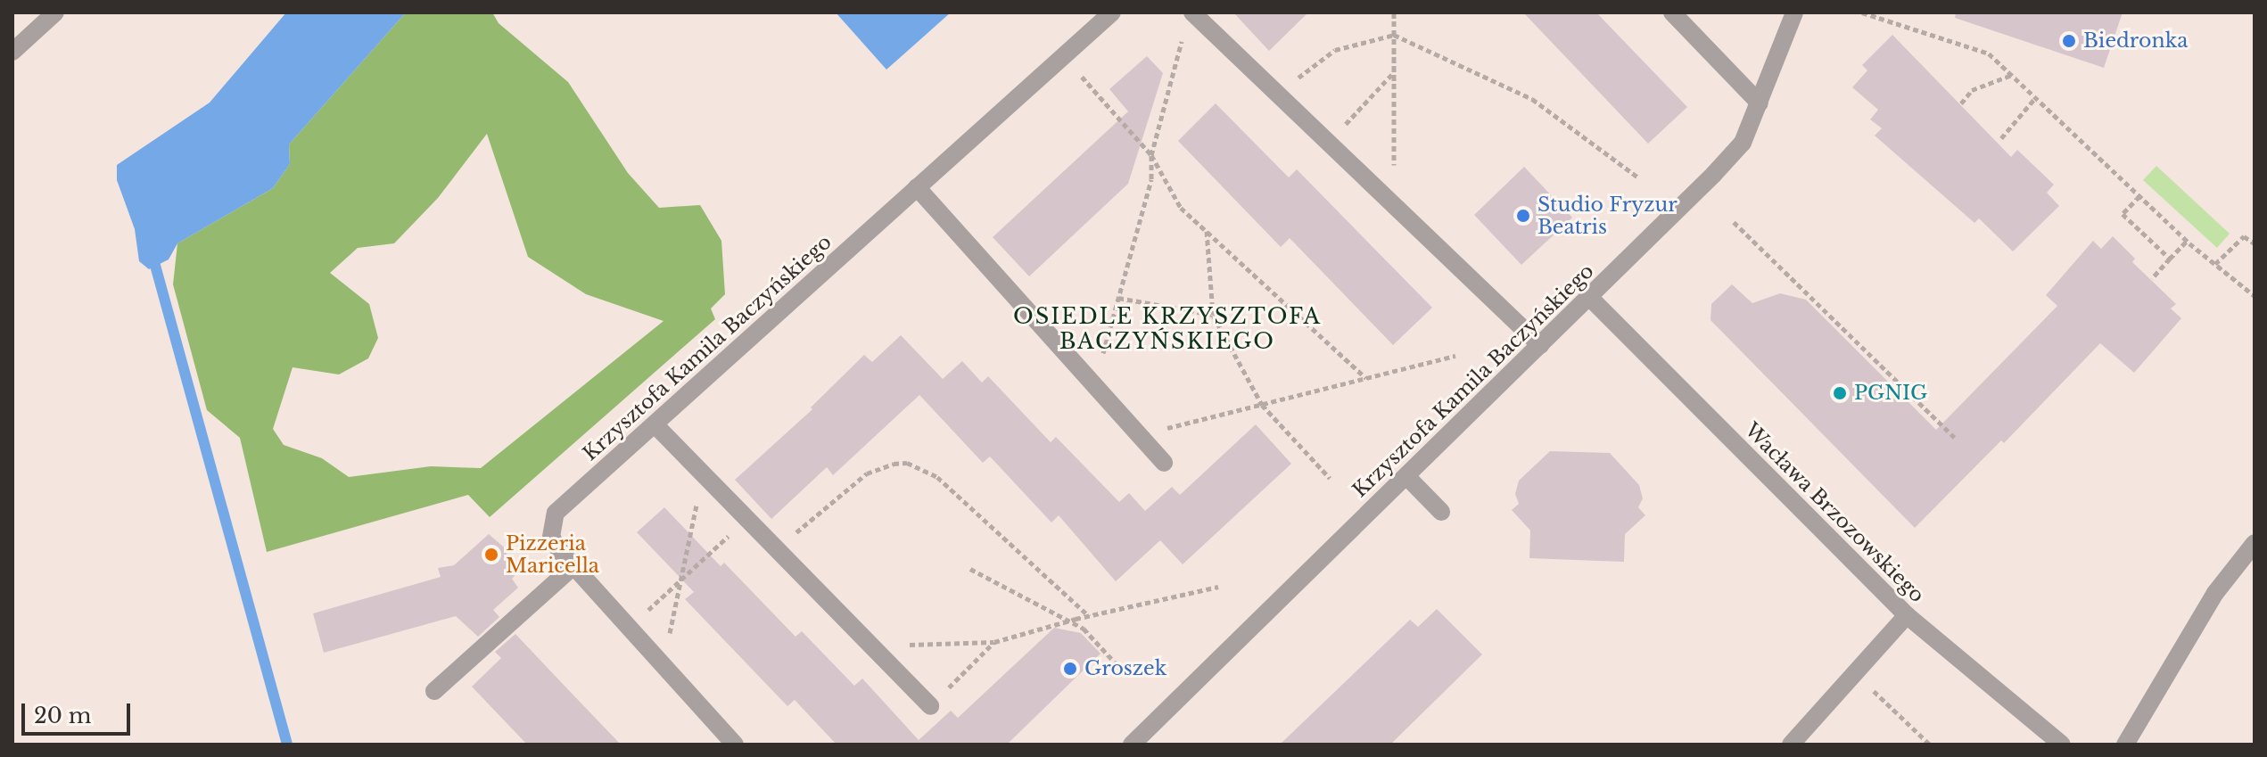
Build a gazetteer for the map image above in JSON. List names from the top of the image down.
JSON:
{
  "streets": {
    "street": ["Krzysztofa Kamila Baczyńskiego", "Wacława Brzozowskiego"]
  },
  "crossings": [
    ["Krzysztofa Kamila Baczyńskiego", "Wacława Brzozowskiego"]
  ],
  "districts": ["OSIEDLE KRZYSZTOFA BACZYŃSKIEGO"],
  "places": [
    "Biedronka",
    "Studio Fryzur Beatris",
    "PGNIG",
    "Pizzeria Maricella",
    "Groszek"
  ],
  "scale_bar": "20 m"
}
